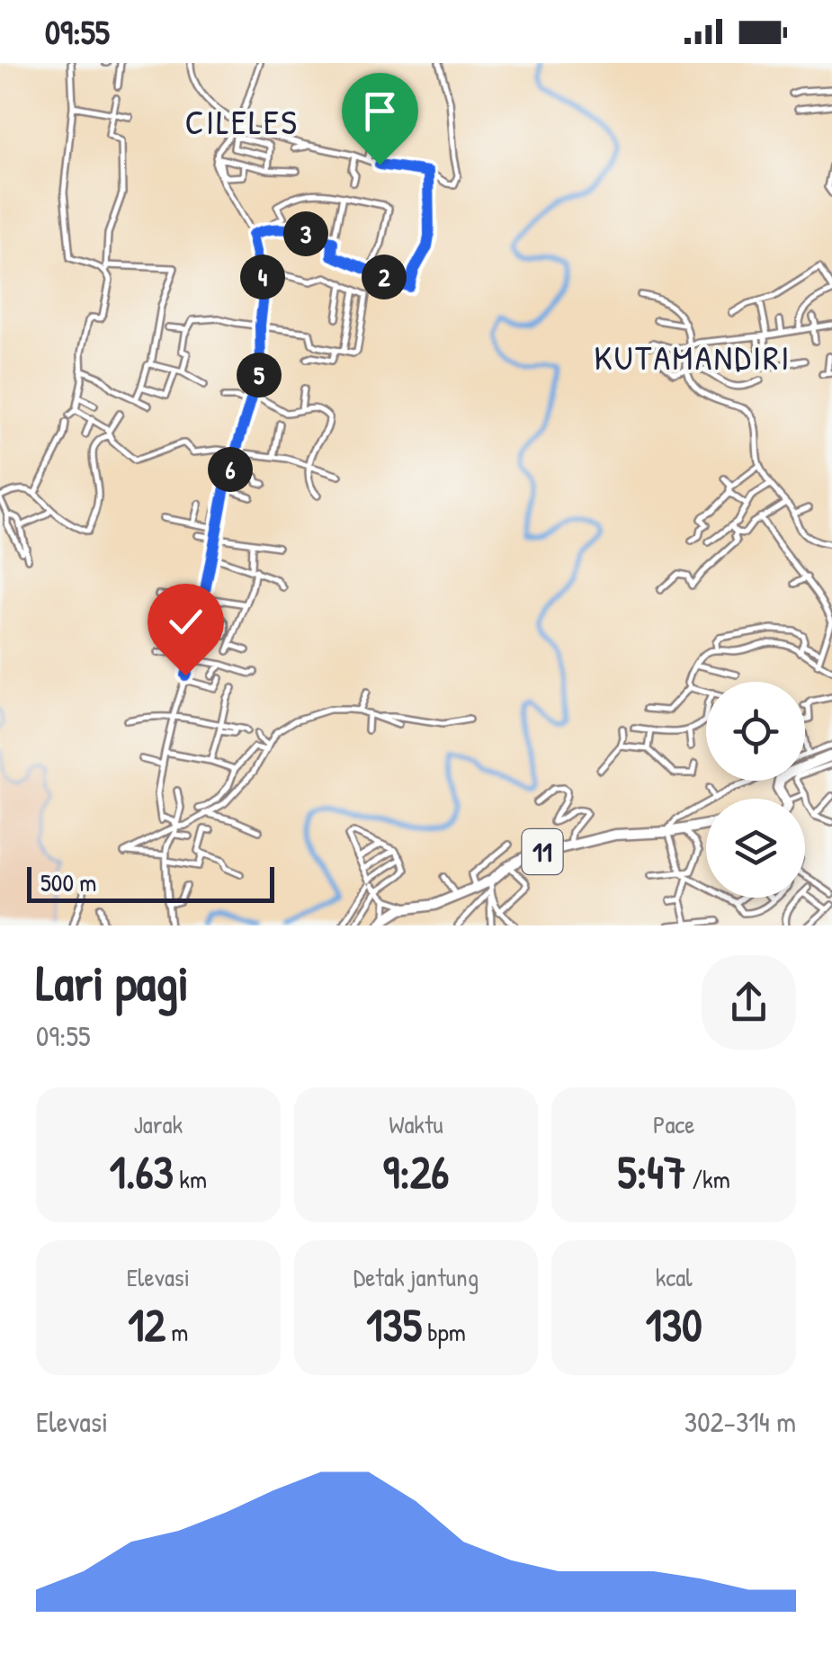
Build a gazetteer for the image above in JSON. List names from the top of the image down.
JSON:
{
  "streets": {
    "highway": ["11"]
  },
  "districts": ["CILELES", "KUTAMANDIRI"],
  "scale_bar": "500 m",
  "page": {
    "status": "09:55",
    "pins": [
      "3",
      "2",
      "4",
      "5",
      "6"
    ],
    "scale": "500 m",
    "heading": ["Lari pagi", "09:55"],
    "stats": [
      ["Jarak", "1.63 km"],
      ["Waktu", "9:26"],
      ["Pace", "5:47 /km"],
      ["Elevasi", "12 m"],
      ["Detak jantung", "135 bpm"],
      ["kcal", "130"]
    ],
    "chart": ["Elevasi", "302–314 m"]
  }
}
